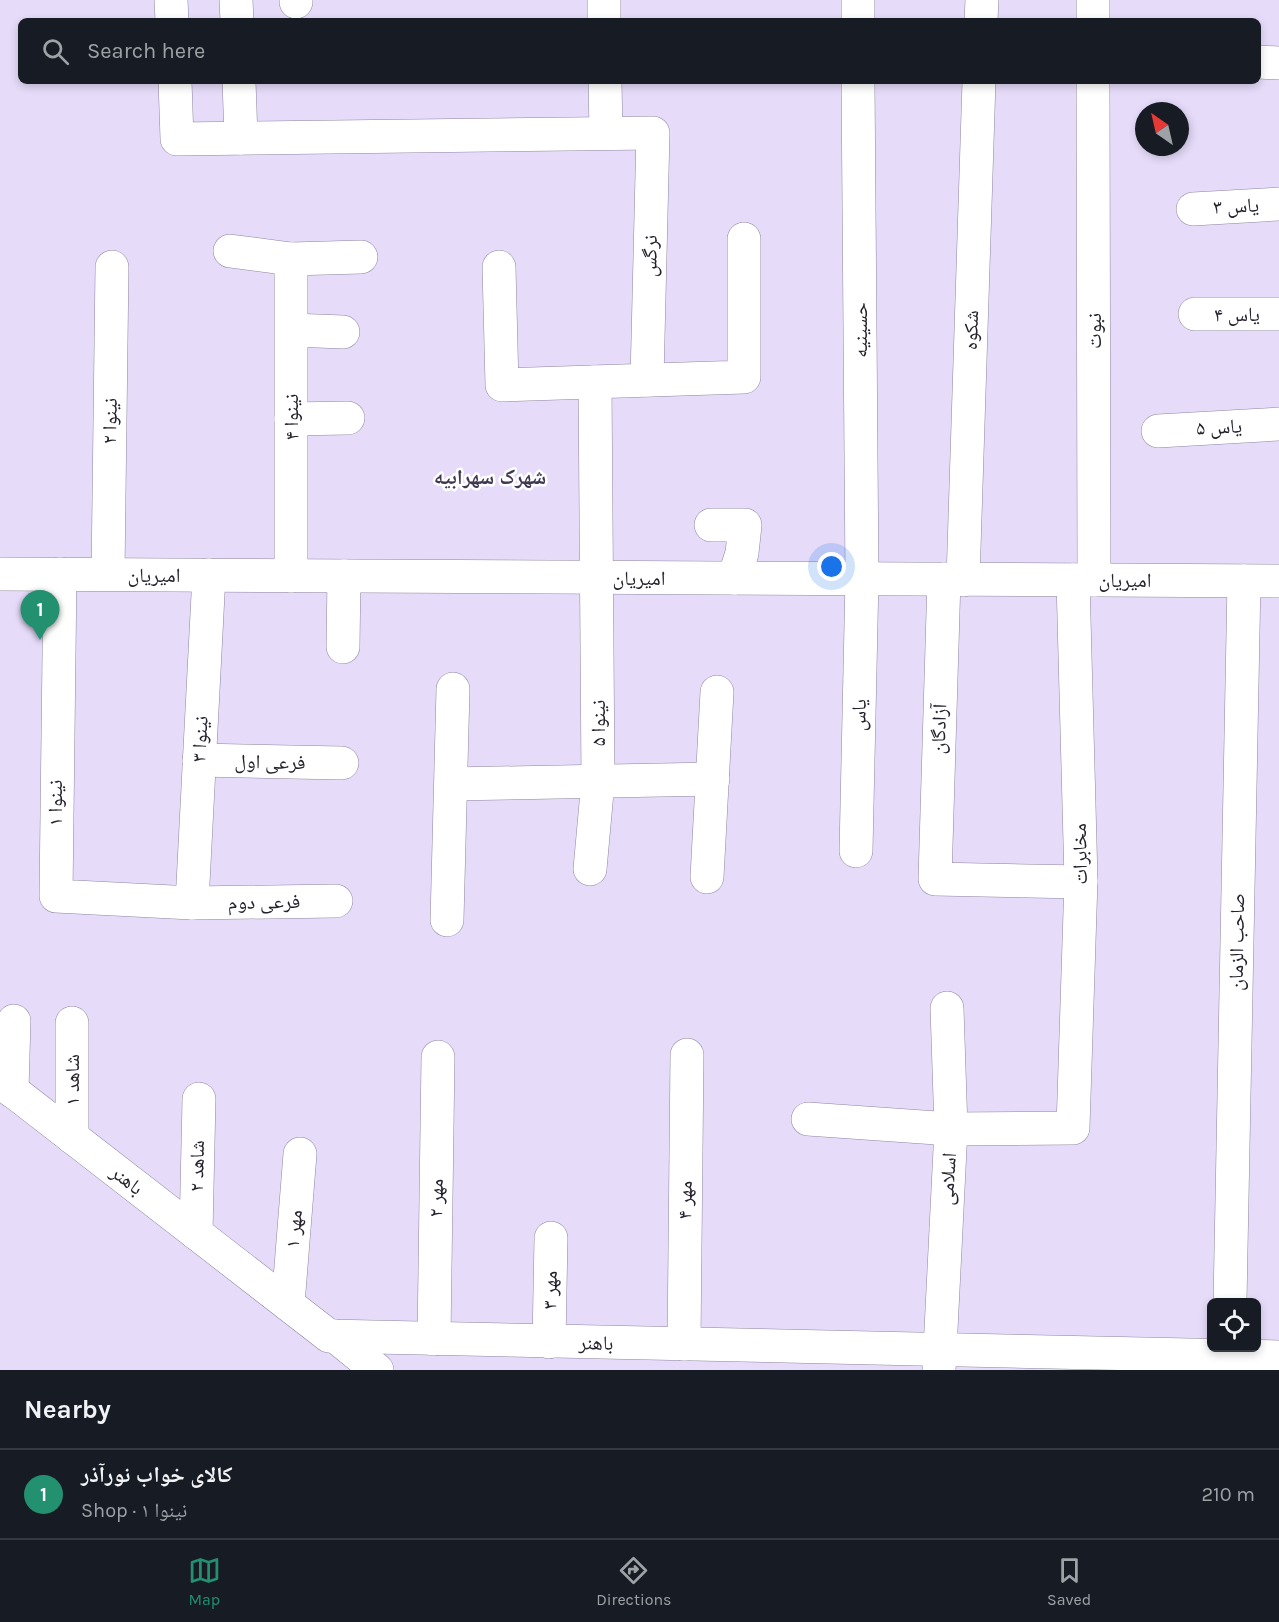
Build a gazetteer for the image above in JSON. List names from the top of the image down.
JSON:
{
  "streets": {
    "street": [
      "یاس ۳",
      "نرگس",
      "یاس ۴",
      "حسینیه",
      "شکوه",
      "نبوت",
      "نینوا ۴",
      "نینوا ۲",
      "یاس ۵",
      "امیریان",
      "یاس",
      "نینوا ۵",
      "آزادگان",
      "نینوا ۳",
      "فرعی اول",
      "نینوا ۱",
      "مخابرات",
      "فرعی دوم",
      "صاحب الزمان",
      "شاهد ۱",
      "شاهد ۲",
      "اسلامی",
      "باهنر",
      "مهر ۲",
      "مهر ۴",
      "مهر ۱",
      "مهر ۳"
    ]
  },
  "crossings": [
    ["حسینیه", "امیریان"],
    ["حسینیه", "یاس"],
    ["شکوه", "امیریان"],
    ["شکوه", "آزادگان"],
    ["نبوت", "امیریان"],
    ["نبوت", "مخابرات"],
    ["نینوا ۴", "امیریان"],
    ["نینوا ۲", "امیریان"],
    ["امیریان", "یاس"],
    ["امیریان", "نینوا ۵"],
    ["امیریان", "آزادگان"],
    ["امیریان", "نینوا ۳"],
    ["امیریان", "نینوا ۱"],
    ["امیریان", "مخابرات"],
    ["امیریان", "صاحب الزمان"],
    ["آزادگان", "مخابرات"],
    ["نینوا ۳", "فرعی اول"],
    ["نینوا ۳", "نینوا ۱"],
    ["نینوا ۳", "فرعی دوم"],
    ["نینوا ۱", "فرعی دوم"],
    ["مخابرات", "اسلامی"],
    ["شاهد ۱", "باهنر"],
    ["شاهد ۲", "باهنر"],
    ["اسلامی", "باهنر"],
    ["باهنر", "مهر ۲"],
    ["باهنر", "مهر ۴"],
    ["باهنر", "مهر ۱"],
    ["باهنر", "مهر ۳"]
  ],
  "districts": ["شهرک سهرابیه"],
  "north": "top left",
  "page": {
    "search": "Search here",
    "pins": "1",
    "heading": "Nearby",
    "list": [
      {
        "mark": "1",
        "name": "کالای خواب نورآذر",
        "note": "Shop · نینوا ۱",
        "value": "210 m"
      }
    ],
    "nav": ["Map", "Directions", "Saved"]
  }
}
